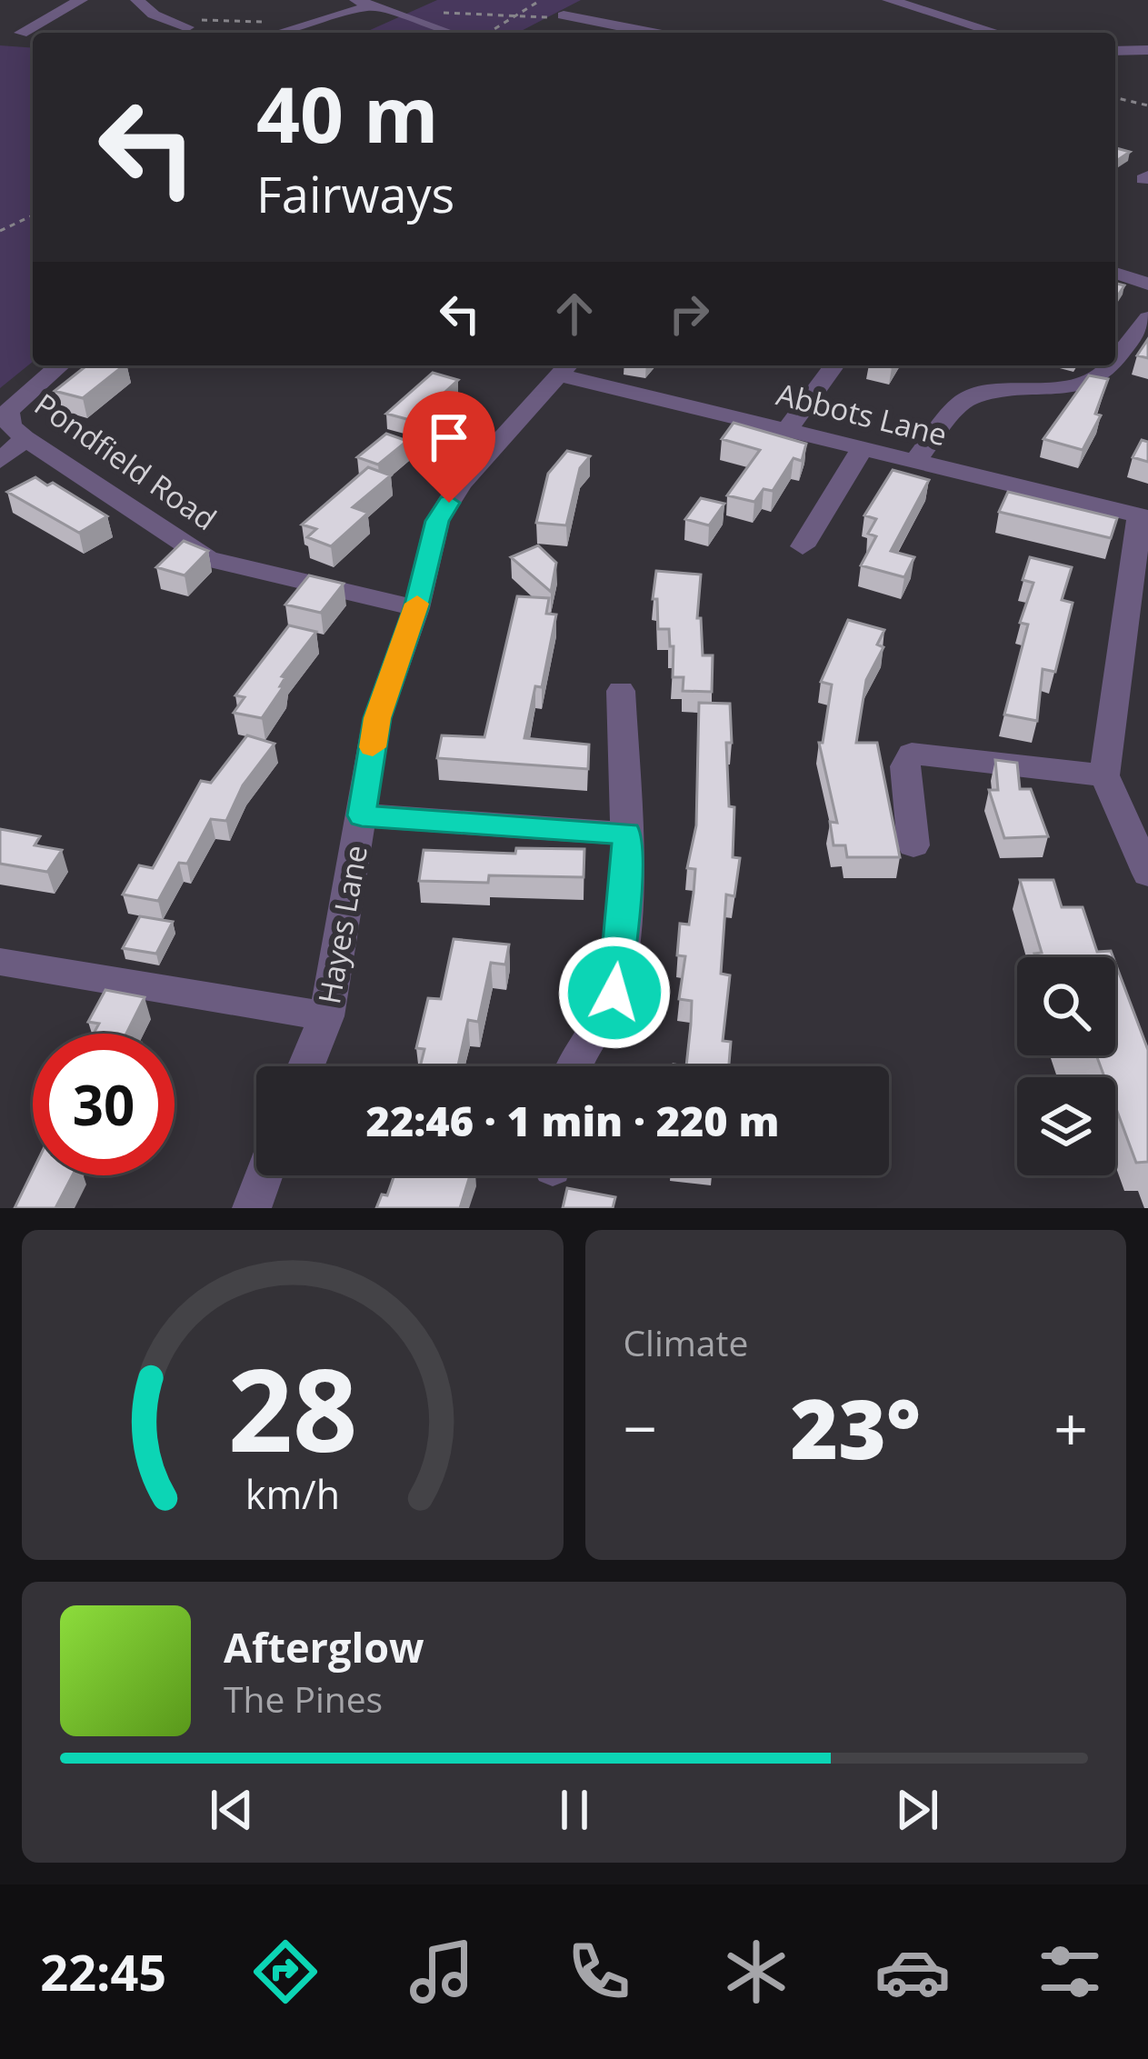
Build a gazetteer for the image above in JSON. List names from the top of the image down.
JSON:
{
  "streets": {
    "street": ["Abbots Lane", "Pondfield Road", "Hayes Lane"]
  },
  "crossings": [
    ["Abbots Lane", "Hayes Lane"],
    ["Pondfield Road", "Hayes Lane"]
  ],
  "page": {
    "turn": ["40 m", "Fairways"],
    "limit": "30",
    "trip": "22:46 · 1 min · 220 m",
    "tile": "Climate",
    "heat": ["−", "23°", "+"],
    "song": ["Afterglow", "The Pines"],
    "tabs": "22:45",
    "gauge": ["28", "km/h"]
  }
}
